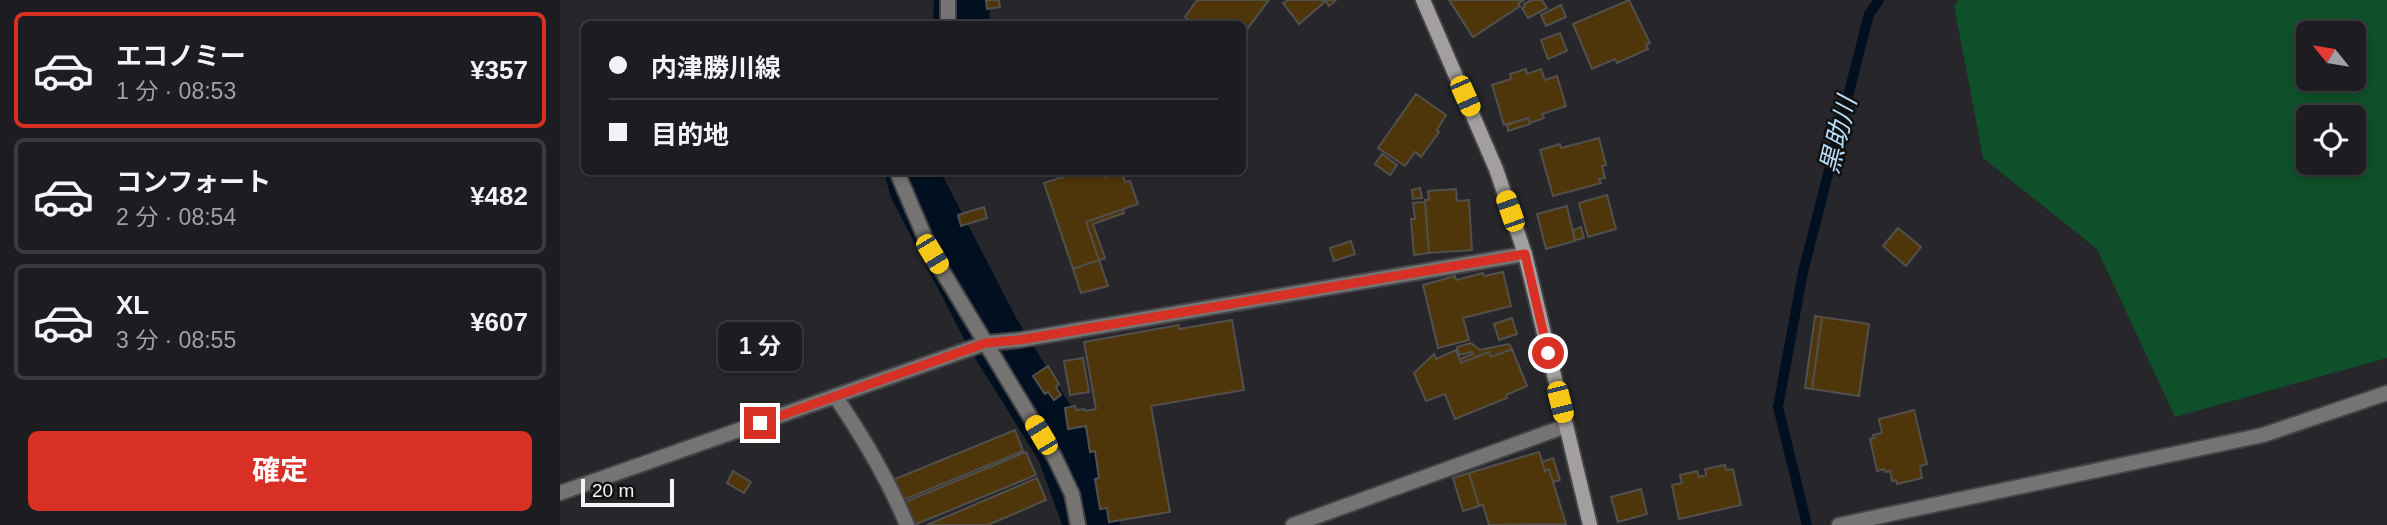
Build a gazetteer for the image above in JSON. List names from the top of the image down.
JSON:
{
  "water": ["黒助川"],
  "scale_bar": "20 m",
  "north": "top left",
  "page": {
    "list": [
      {
        "name": "エコノミー",
        "note": "1 分 · 08:53",
        "value": "¥357"
      },
      {
        "name": "コンフォート",
        "note": "2 分 · 08:54",
        "value": "¥482"
      },
      {
        "name": "XL",
        "note": "3 分 · 08:55",
        "value": "¥607"
      }
    ],
    "banner": ["内津勝川線", "目的地"],
    "bubble": "1 分",
    "buttons": "確定",
    "scale": "20 m"
  }
}
